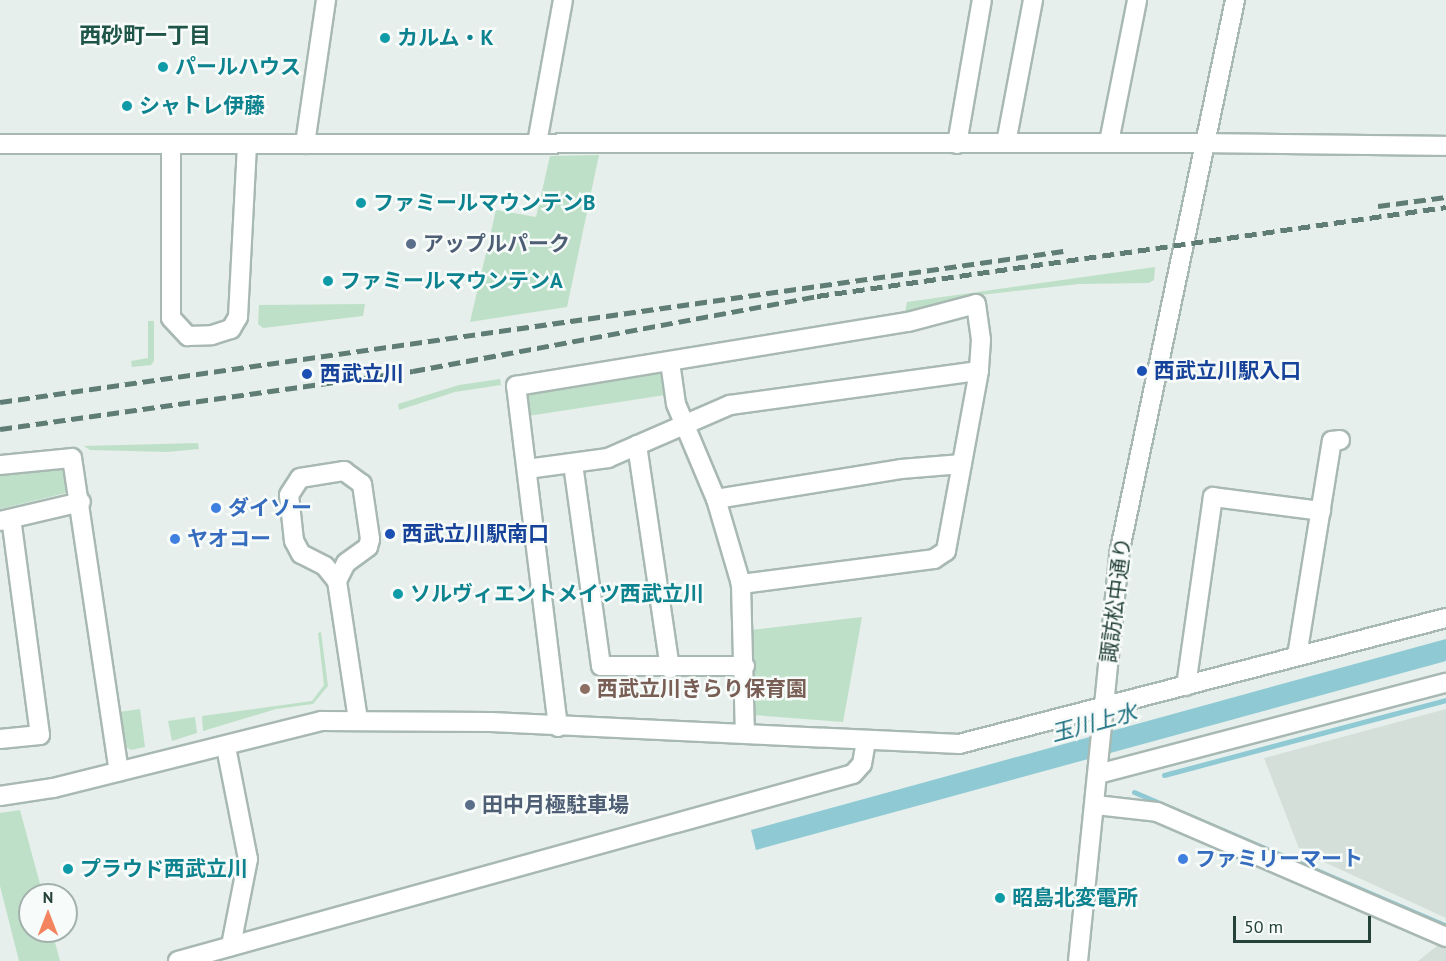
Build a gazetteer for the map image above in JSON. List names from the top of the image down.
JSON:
{
  "streets": {
    "street": ["諏訪松中通り"]
  },
  "districts": ["西砂町一丁目"],
  "water": ["玉川上水"],
  "places": [
    "カルム・K",
    "パールハウス",
    "シャトレ伊藤",
    "ファミールマウンテンB",
    "アップルパーク",
    "ファミールマウンテンA",
    "西武立川駅入口",
    "西武立川",
    "ダイソー",
    "西武立川駅南口",
    "ヤオコー",
    "ソルヴィエントメイツ西武立川",
    "西武立川きらり保育園",
    "田中月極駐車場",
    "ファミリーマート",
    "プラウド西武立川",
    "昭島北変電所"
  ],
  "scale_bar": "50 m",
  "north": "top"
}
